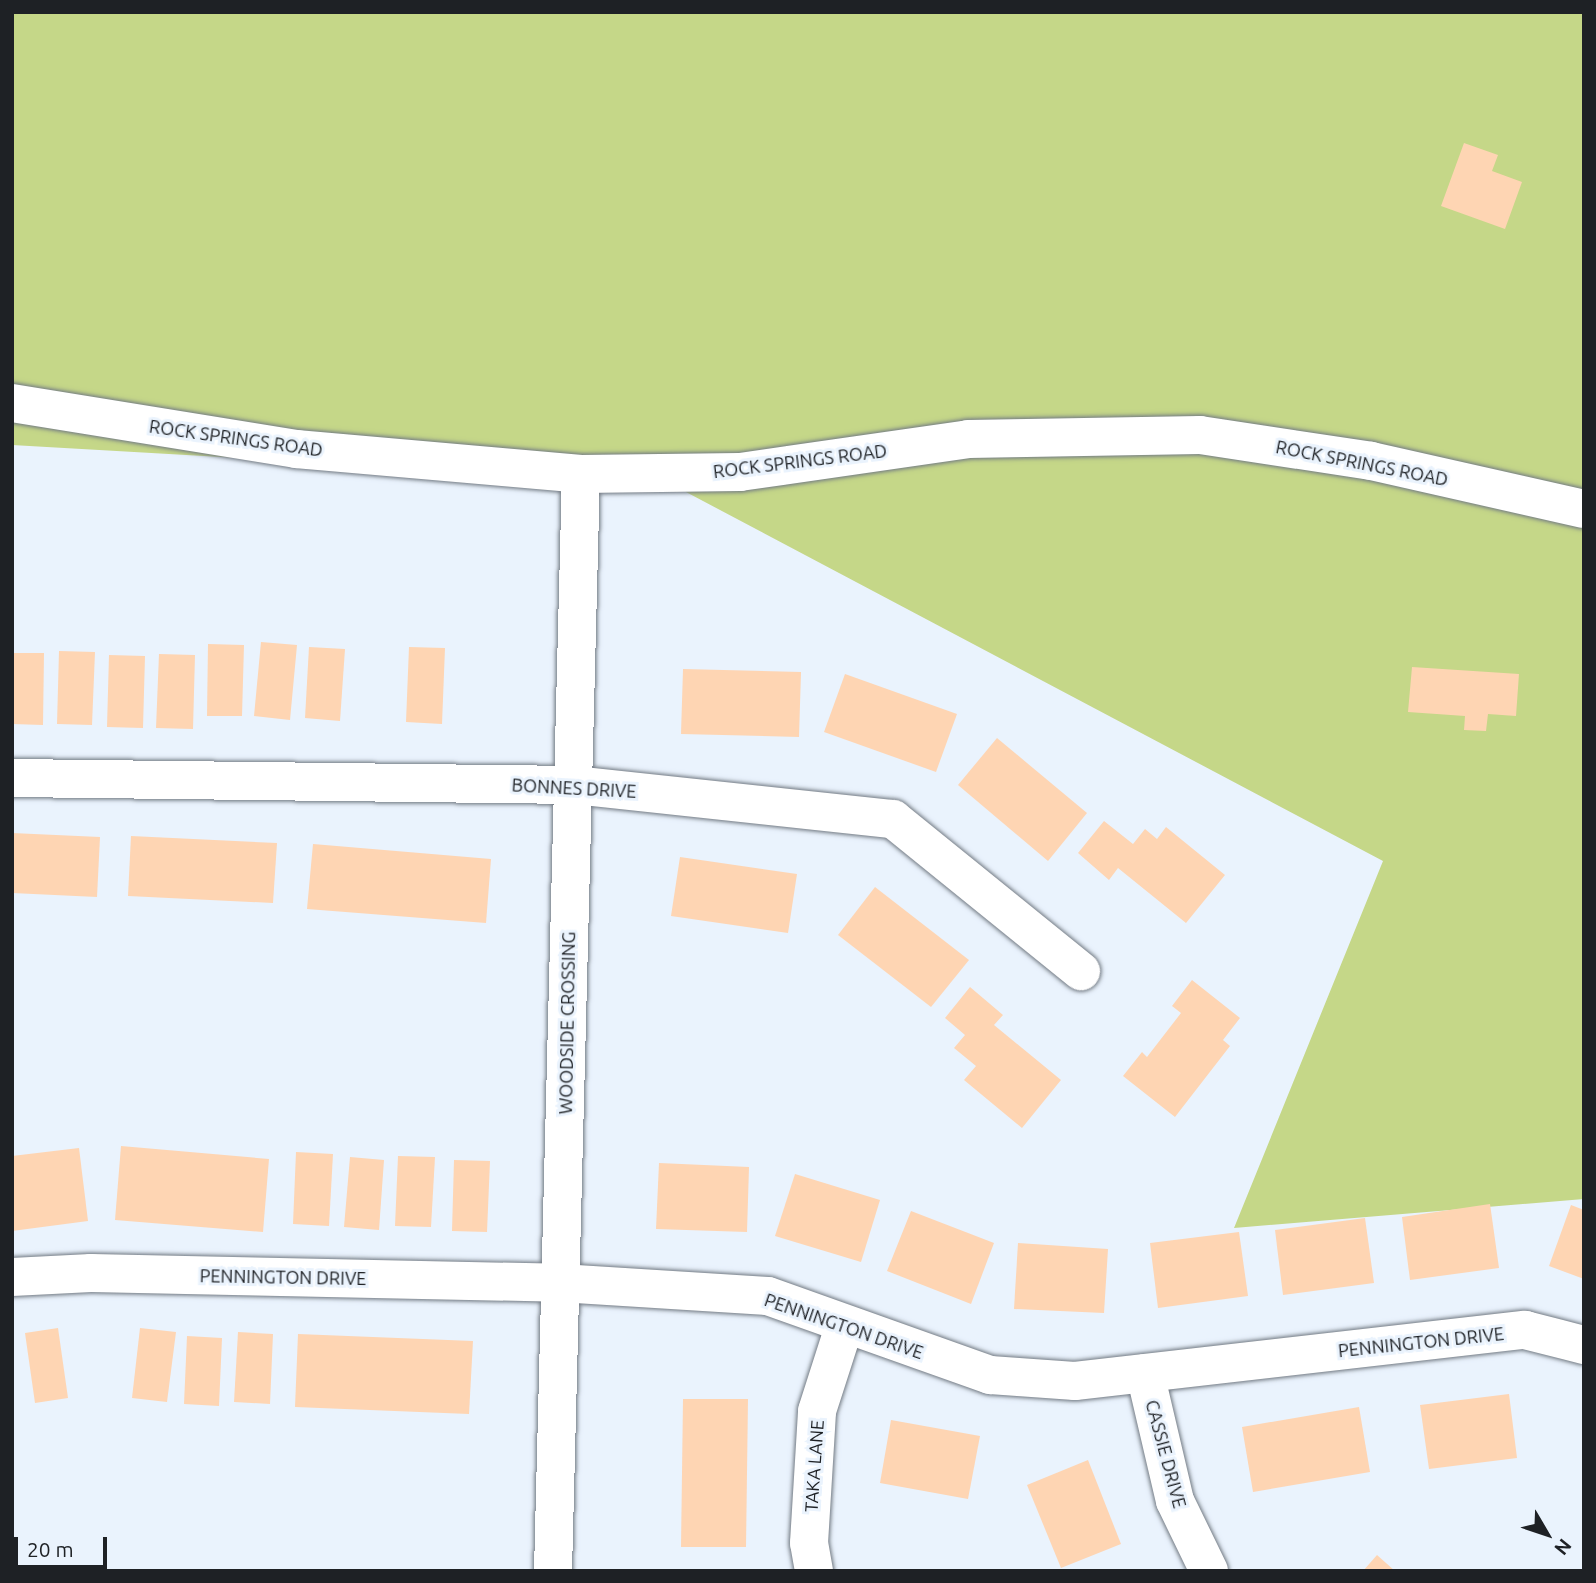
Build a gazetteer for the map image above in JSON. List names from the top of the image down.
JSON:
{
  "streets": {
    "street": [
      "ROCK SPRINGS ROAD",
      "BONNES DRIVE",
      "WOODSIDE CROSSING",
      "PENNINGTON DRIVE",
      "CASSIE DRIVE",
      "TAKA LANE"
    ]
  },
  "crossings": [
    ["ROCK SPRINGS ROAD", "WOODSIDE CROSSING"],
    ["BONNES DRIVE", "WOODSIDE CROSSING"],
    ["WOODSIDE CROSSING", "PENNINGTON DRIVE"],
    ["PENNINGTON DRIVE", "CASSIE DRIVE"],
    ["PENNINGTON DRIVE", "TAKA LANE"]
  ],
  "scale_bar": "20 m",
  "north": "bottom right"
}
